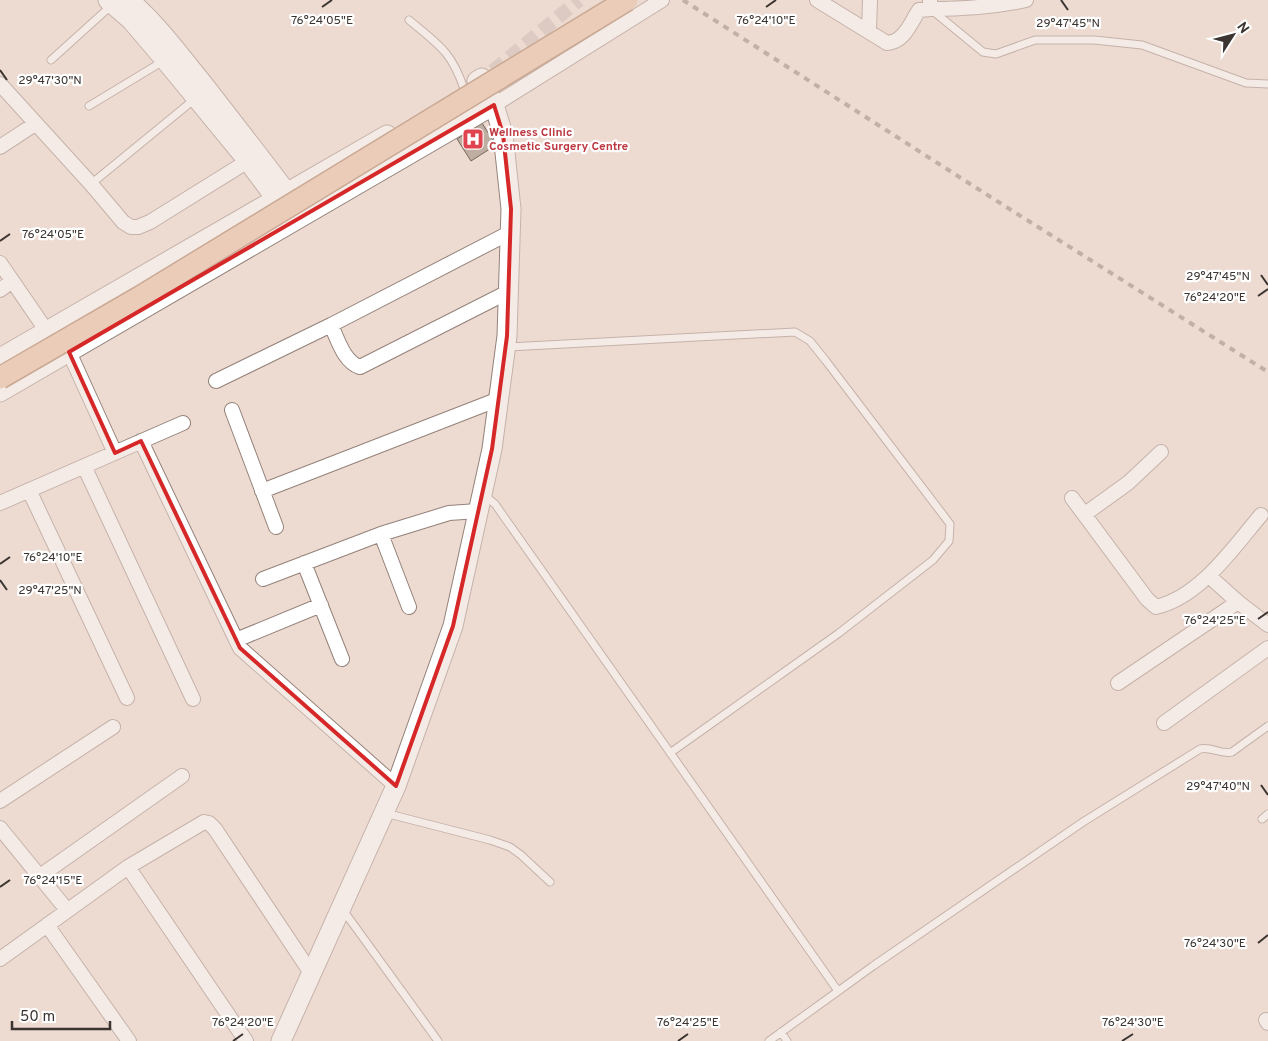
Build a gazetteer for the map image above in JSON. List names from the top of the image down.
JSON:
{
  "places": {
    "hospital": ["Wellness Clinic Cosmetic Surgery Centre"]
  },
  "scale_bar": "50 m",
  "north": "top right",
  "coordinates": [
    "76°24'05\"E",
    "76°24'10\"E",
    "29°47'45\"N",
    "29°47'30\"N",
    "76°24'20\"E",
    "29°47'25\"N",
    "76°24'25\"E",
    "29°47'40\"N",
    "76°24'15\"E",
    "76°24'30\"E"
  ]
}
